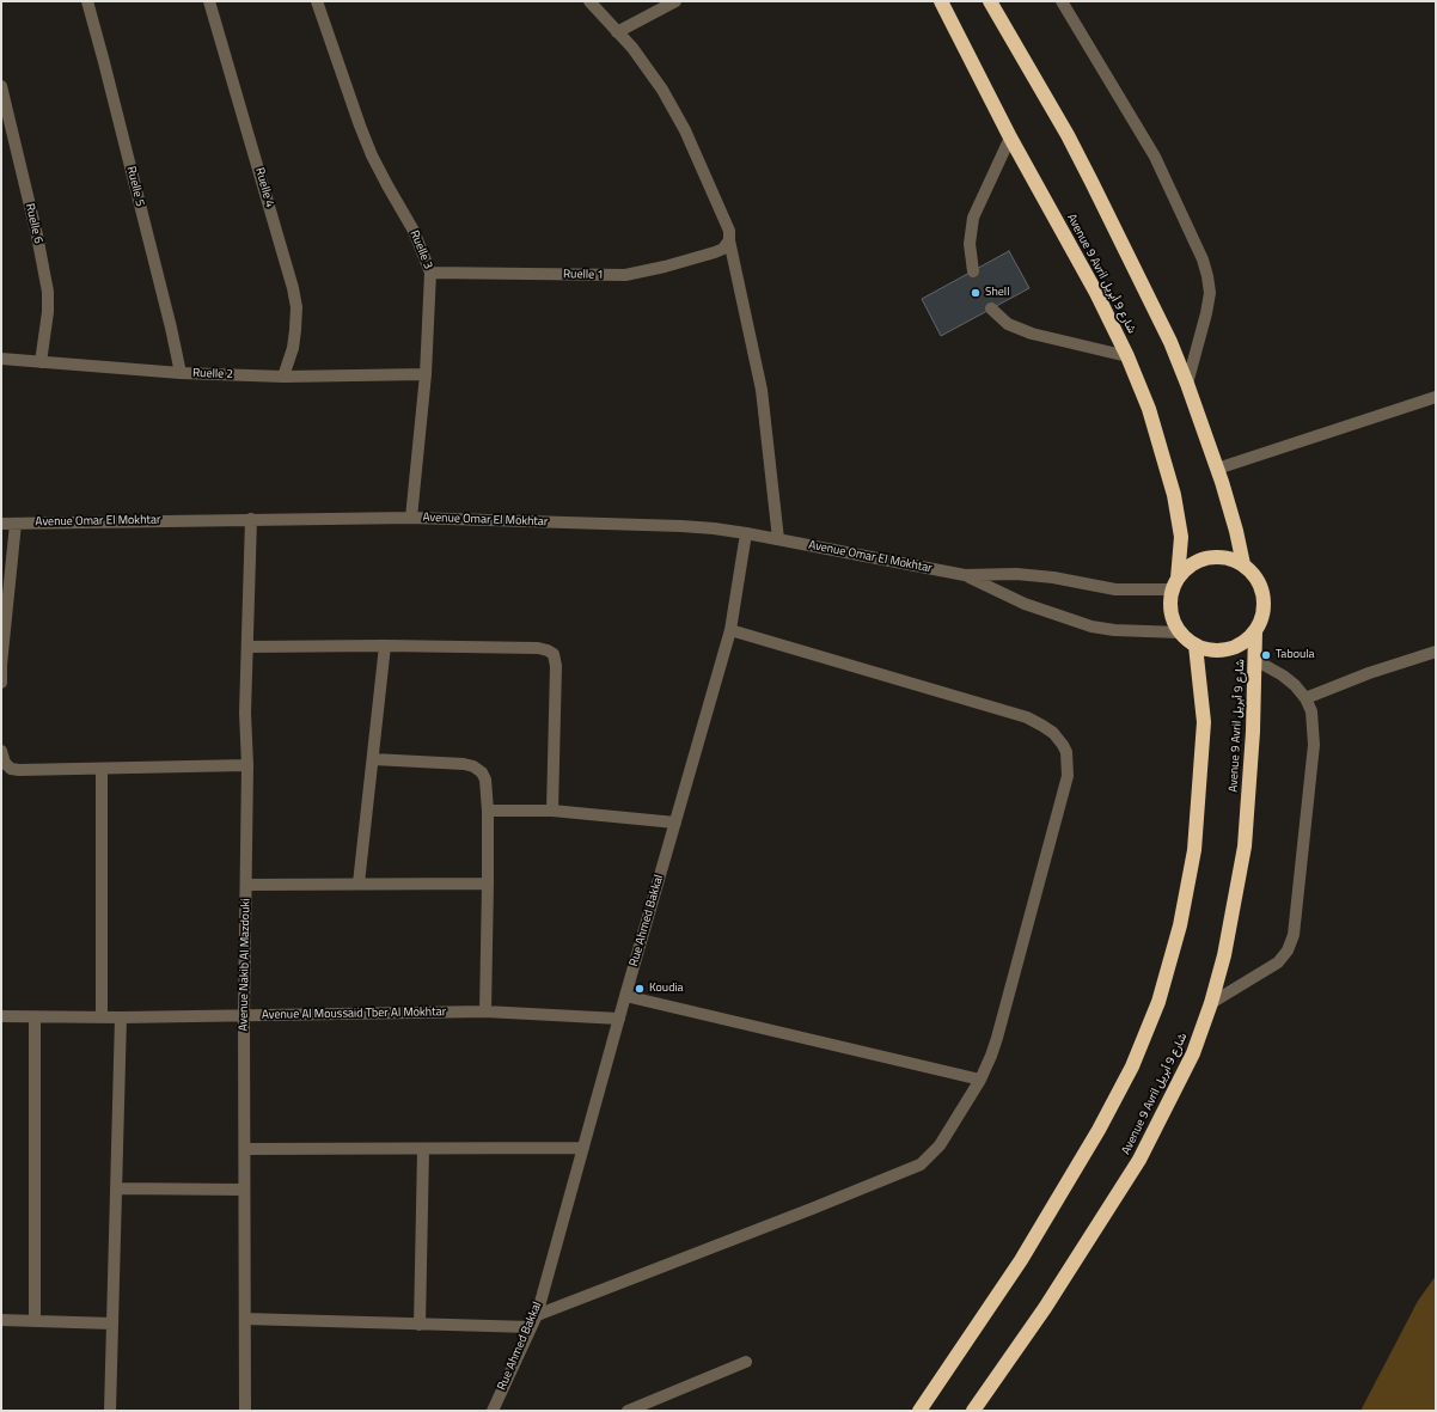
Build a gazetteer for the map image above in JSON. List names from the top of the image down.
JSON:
{
  "streets": {
    "highway": ["Avenue 9 Avril شارع 9 أبريل"],
    "street": [
      "Ruelle 5",
      "Ruelle 4",
      "Ruelle 6",
      "Ruelle 3",
      "Ruelle 1",
      "Ruelle 2",
      "Avenue Omar El Mokhtar",
      "Rue Ahmed Bakkal",
      "Avenue Nakib Al Mazdouki",
      "Avenue Al Moussaid Tber Al Mokhtar"
    ]
  },
  "crossings": [
    ["Ruelle 5", "Ruelle 2"],
    ["Ruelle 4", "Ruelle 2"],
    ["Ruelle 6", "Ruelle 2"],
    ["Ruelle 3", "Ruelle 1"],
    ["Ruelle 3", "Ruelle 2"],
    ["Ruelle 3", "Avenue Omar El Mokhtar"],
    ["Avenue 9 Avril شارع 9 أبريل", "Avenue Omar El Mokhtar"],
    ["Avenue Omar El Mokhtar", "Rue Ahmed Bakkal"],
    ["Avenue Omar El Mokhtar", "Avenue Nakib Al Mazdouki"],
    ["Rue Ahmed Bakkal", "Avenue Al Moussaid Tber Al Mokhtar"],
    ["Avenue Nakib Al Mazdouki", "Avenue Al Moussaid Tber Al Mokhtar"]
  ],
  "places": ["Shell", "Taboula", "Koudia"]
}
